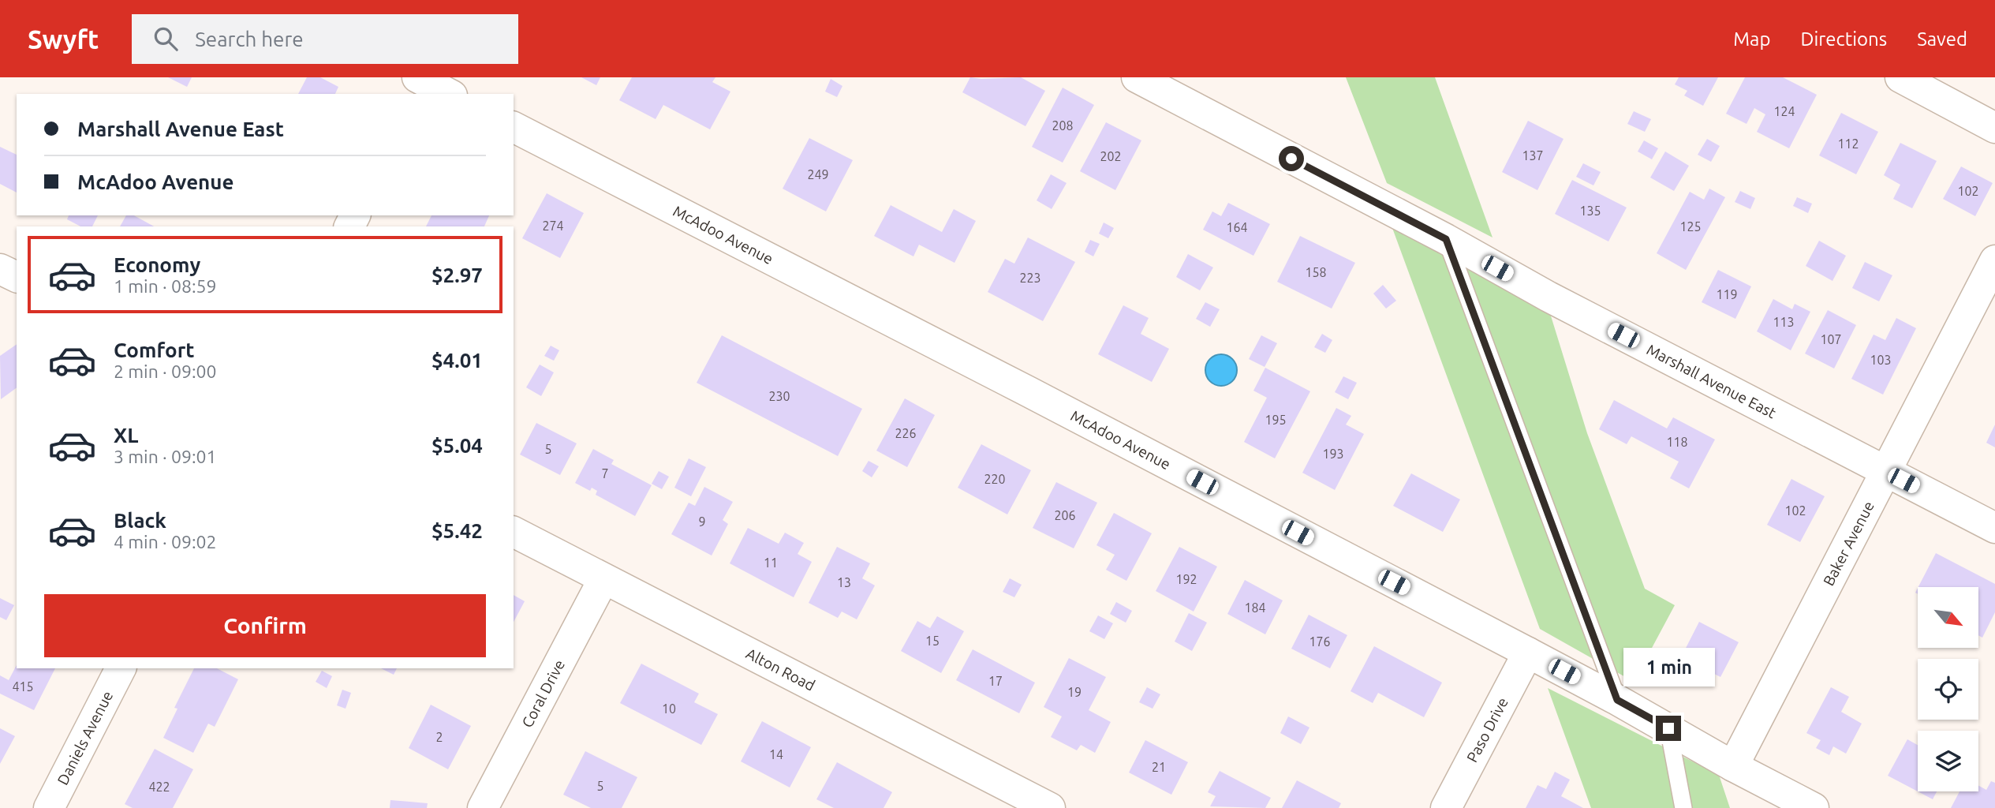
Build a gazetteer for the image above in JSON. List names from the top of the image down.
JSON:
{
  "streets": {
    "street": [
      "McAdoo Avenue",
      "Marshall Avenue East",
      "Baker Avenue",
      "Alton Road",
      "Coral Drive",
      "Paso Drive",
      "Daniels Avenue"
    ]
  },
  "crossings": [
    ["McAdoo Avenue", "Baker Avenue"],
    ["McAdoo Avenue", "Paso Drive"],
    ["Marshall Avenue East", "Baker Avenue"],
    ["Alton Road", "Coral Drive"]
  ],
  "house_numbers": [
    "124",
    "208",
    "112",
    "137",
    "202",
    "249",
    "102",
    "135",
    "274",
    "125",
    "164",
    "158",
    "223",
    "119",
    "113",
    "107",
    "103",
    "230",
    "195",
    "226",
    "118",
    "5",
    "193",
    "7",
    "220",
    "102",
    "206",
    "9",
    "11",
    "192",
    "13",
    "184",
    "15",
    "176",
    "17",
    "415",
    "19",
    "10",
    "2",
    "14",
    "21",
    "5",
    "422"
  ],
  "north": "bottom right",
  "page": {
    "header": "Swyft",
    "search": "Search here",
    "nav": ["Map", "Directions", "Saved"],
    "banner": ["Marshall Avenue East", "McAdoo Avenue"],
    "list": [
      {
        "name": "Economy",
        "note": "1 min · 08:59",
        "value": "$2.97"
      },
      {
        "name": "Comfort",
        "note": "2 min · 09:00",
        "value": "$4.01"
      },
      {
        "name": "XL",
        "note": "3 min · 09:01",
        "value": "$5.04"
      },
      {
        "name": "Black",
        "note": "4 min · 09:02",
        "value": "$5.42"
      }
    ],
    "buttons": "Confirm",
    "bubble": "1 min"
  }
}
